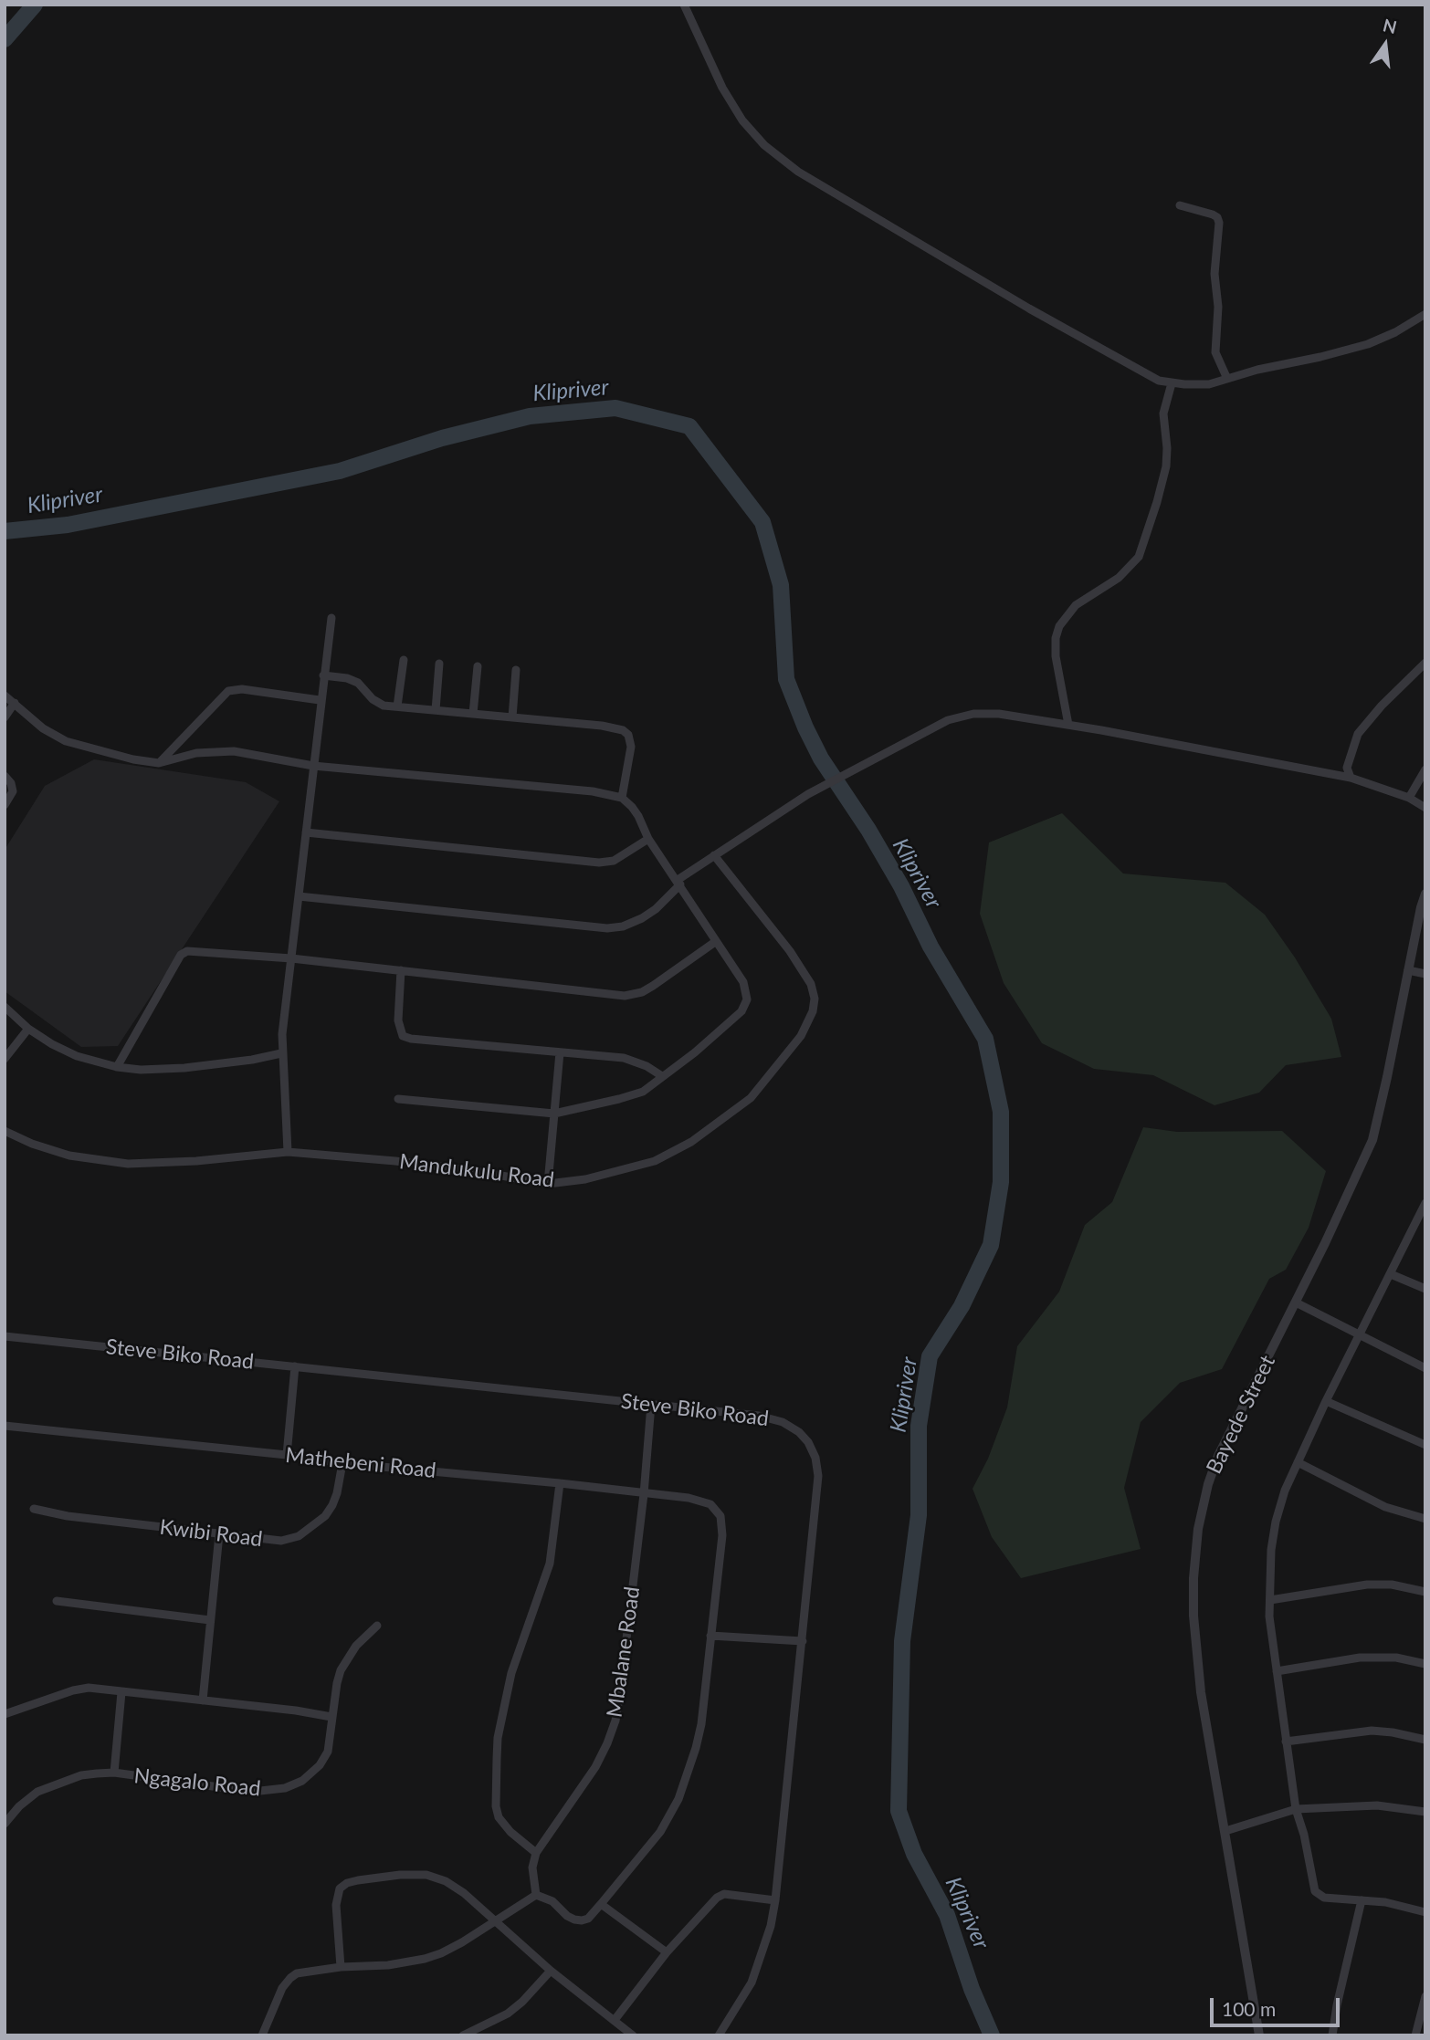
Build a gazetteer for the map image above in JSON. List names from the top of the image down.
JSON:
{
  "streets": {
    "street": [
      "Mandukulu Road",
      "Steve Biko Road",
      "Bayede Street",
      "Mathebeni Road",
      "Kwibi Road",
      "Mbalane Road",
      "Ngagalo Road"
    ]
  },
  "crossings": [
    ["Steve Biko Road", "Mbalane Road"],
    ["Mathebeni Road", "Kwibi Road"],
    ["Mathebeni Road", "Mbalane Road"]
  ],
  "water": ["Klipriver"],
  "scale_bar": "100 m",
  "north": "top"
}
